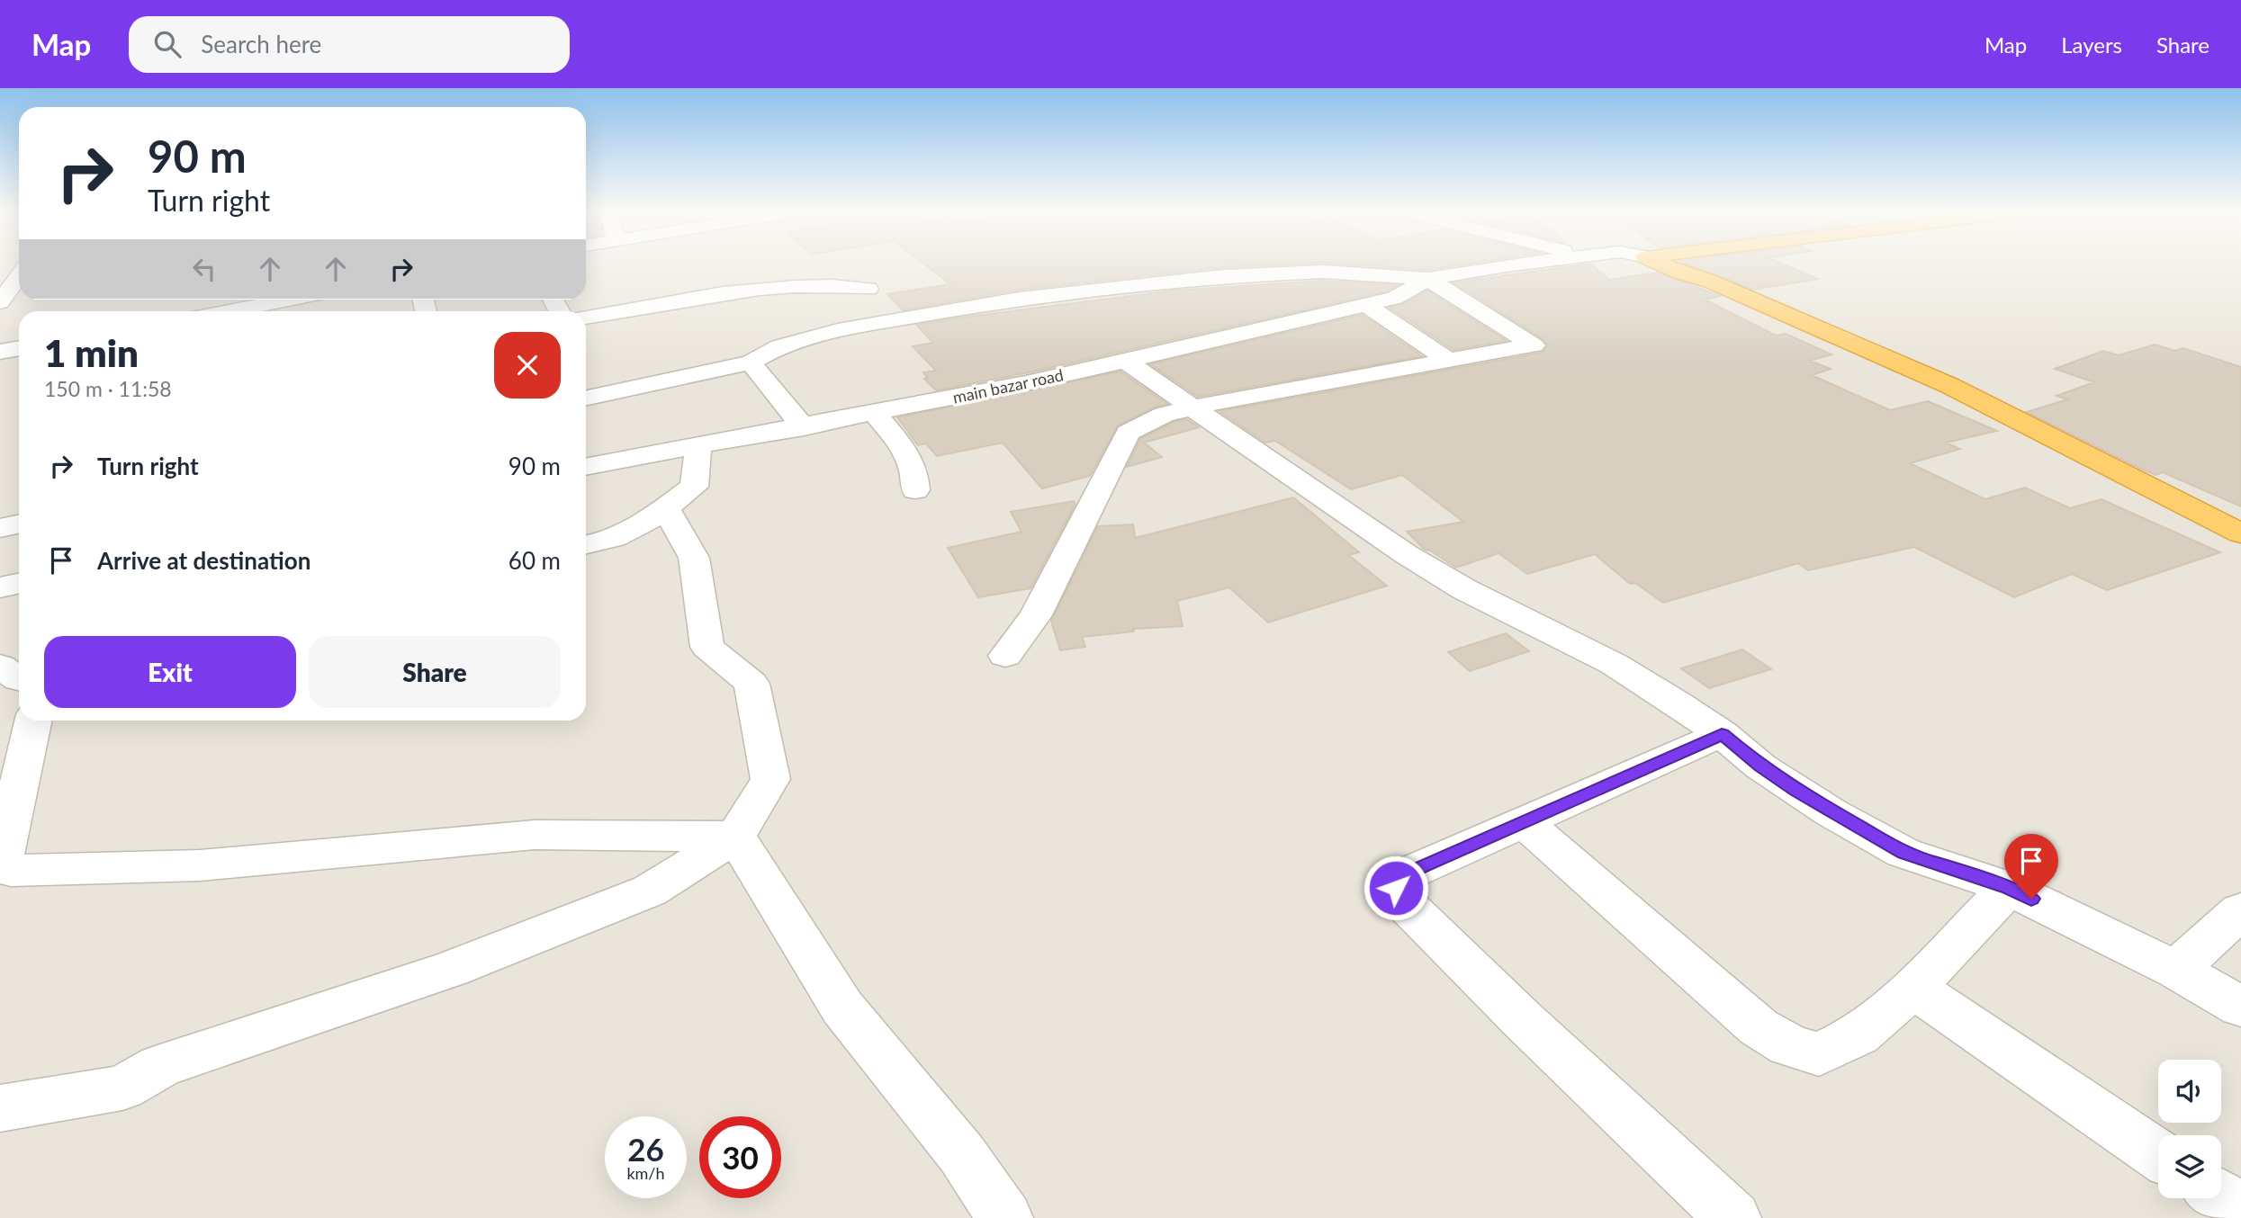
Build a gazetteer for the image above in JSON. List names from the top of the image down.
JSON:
{
  "streets": {
    "street": ["main bazar road"]
  },
  "page": {
    "header": "Map",
    "search": "Search here",
    "nav": ["Map", "Layers", "Share"],
    "turn": ["90 m", "Turn right"],
    "heading": ["1 min", "150 m · 11:58"],
    "list": [
      {
        "name": "Turn right",
        "value": "90 m"
      },
      {
        "name": "Arrive at destination",
        "value": "60 m"
      }
    ],
    "buttons": ["Exit", "Share"],
    "speed": "26 km/h",
    "limit": "30"
  }
}
